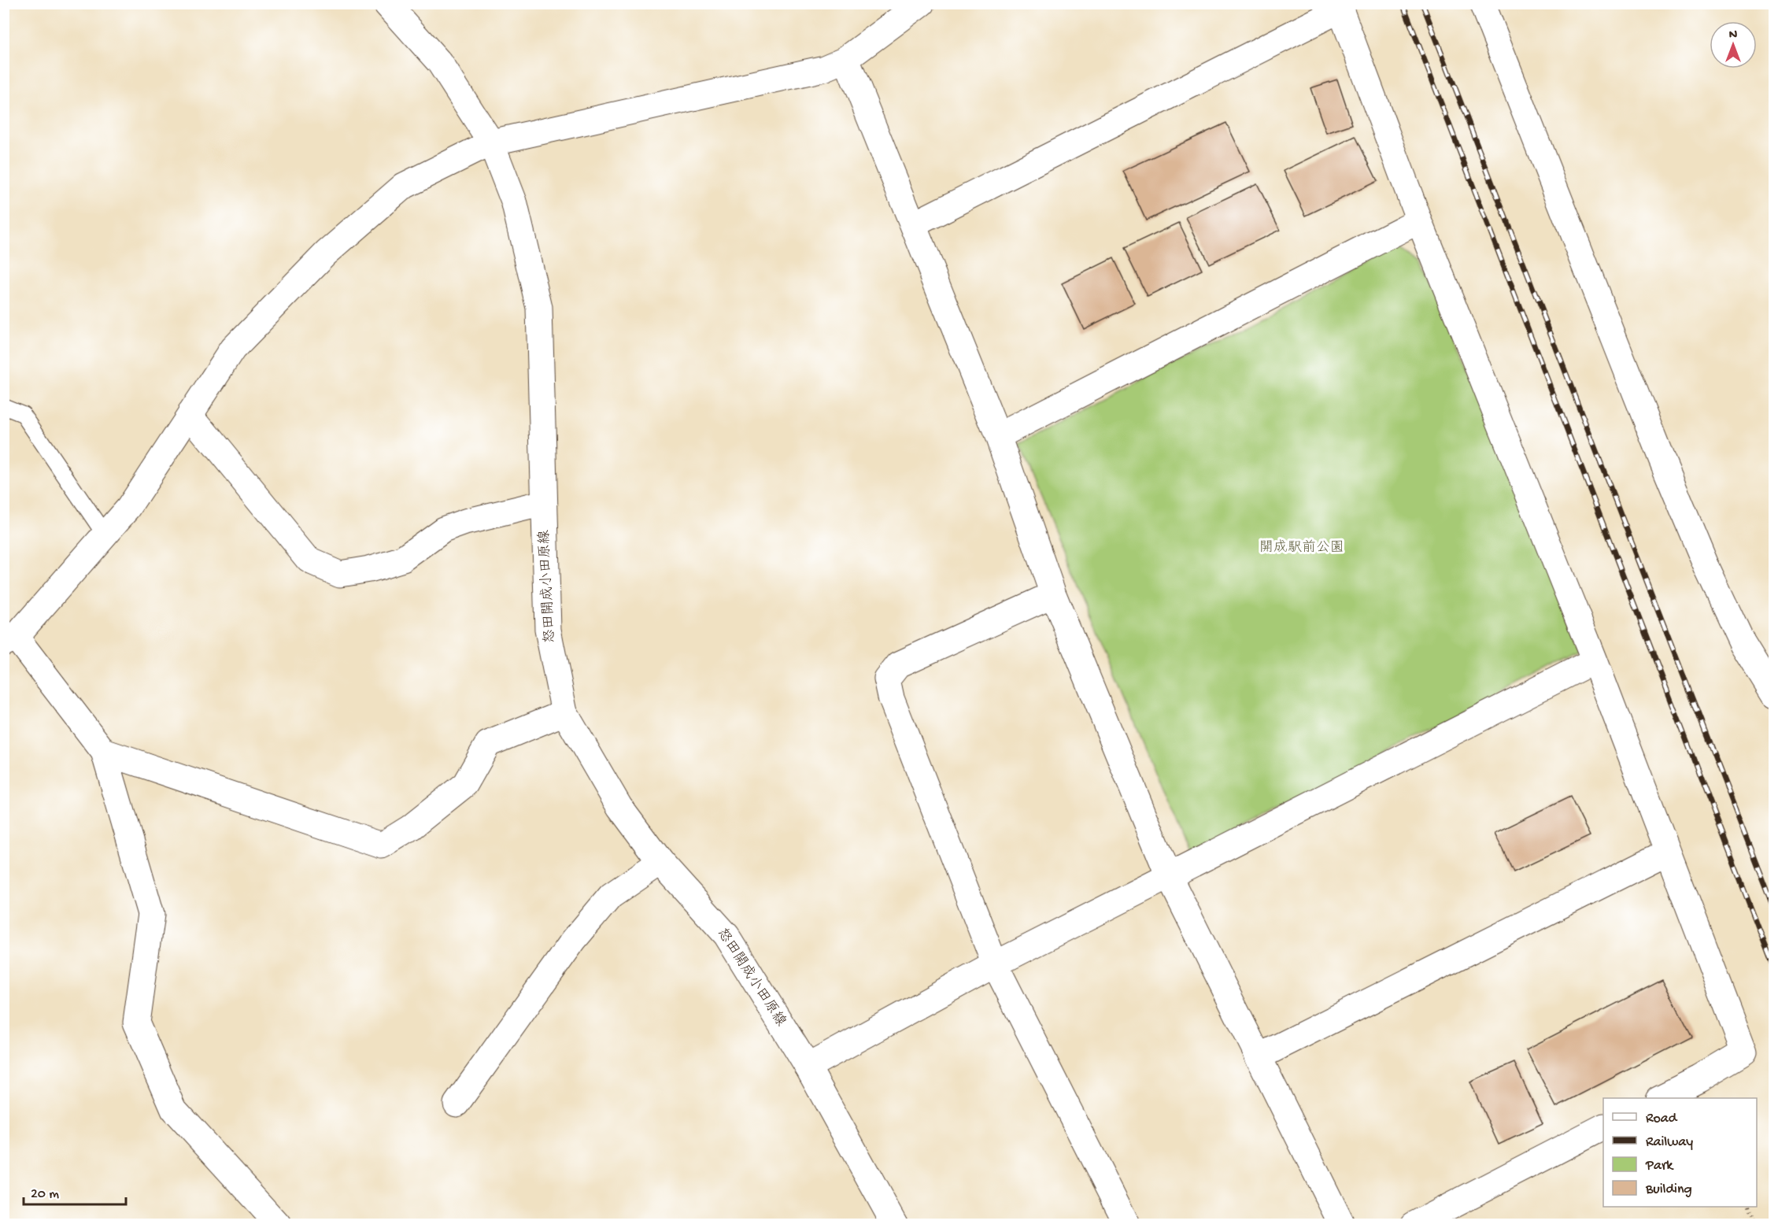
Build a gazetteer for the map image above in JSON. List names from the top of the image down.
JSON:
{
  "streets": {
    "street": ["怒田開成小田原線"]
  },
  "parks": ["開成駅前公園"],
  "legend": [
    "Road",
    "Railway",
    "Park",
    "Building"
  ],
  "scale_bar": "20 m",
  "north": "top"
}
